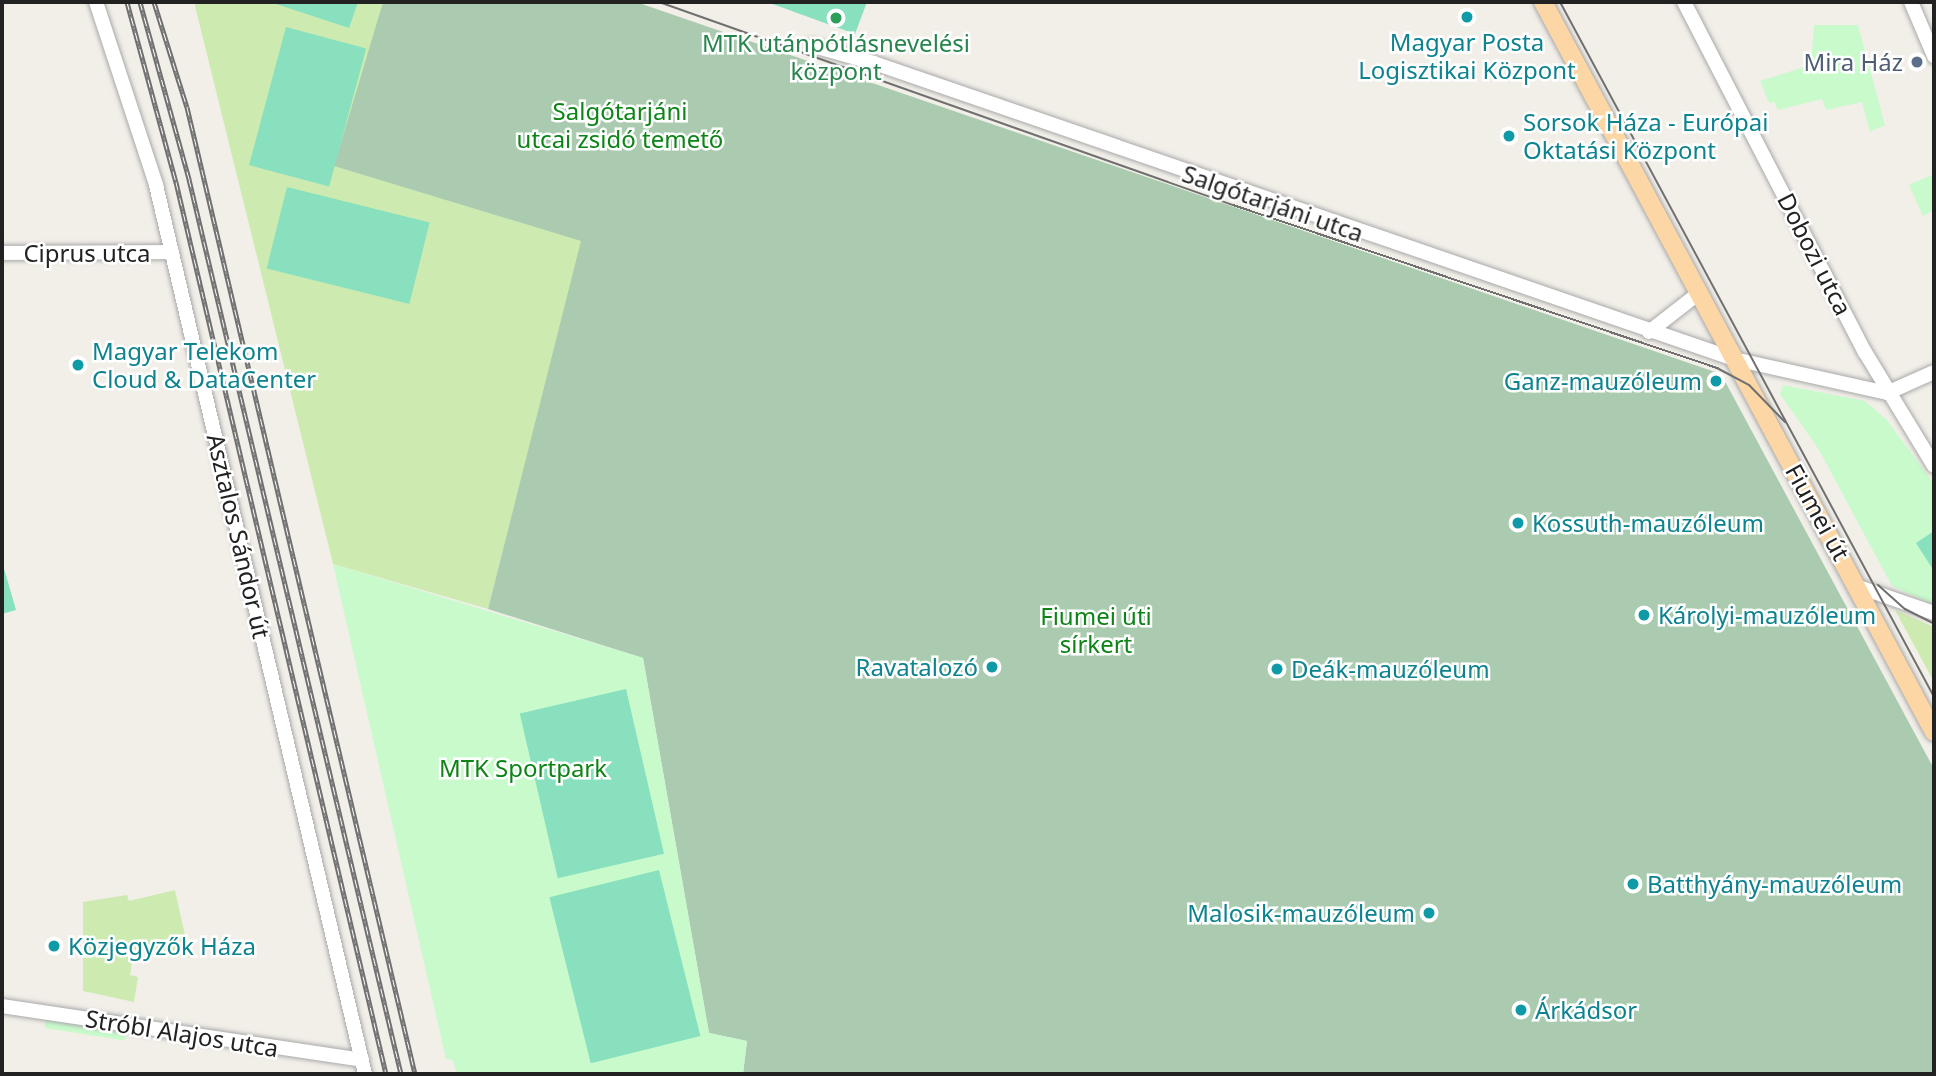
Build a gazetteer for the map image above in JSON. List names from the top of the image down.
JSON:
{
  "streets": {
    "main road": ["Fiumei út"],
    "street": [
      "Salgótarjáni utca",
      "Ciprus utca",
      "Dobozi utca",
      "Asztalos Sándor út",
      "Stróbl Alajos utca"
    ]
  },
  "crossings": [
    ["Salgótarjáni utca", "Dobozi utca"],
    ["Salgótarjáni utca", "Fiumei út"],
    ["Ciprus utca", "Asztalos Sándor út"],
    ["Asztalos Sándor út", "Stróbl Alajos utca"]
  ],
  "parks": ["Salgótarjáni utcai zsidó temető", "Fiumei úti sírkert", "MTK Sportpark"],
  "places": [
    "Magyar Posta Logisztikai Központ",
    "MTK utánpótlásnevelési központ",
    "Mira Ház",
    "Sorsok Háza - Európai Oktatási Központ",
    "Magyar Telekom Cloud & DataCenter",
    "Ganz-mauzóleum",
    "Kossuth-mauzóleum",
    "Károlyi-mauzóleum",
    "Ravatalozó",
    "Deák-mauzóleum",
    "Batthyány-mauzóleum",
    "Malosik-mauzóleum",
    "Közjegyzők Háza",
    "Árkádsor"
  ]
}
